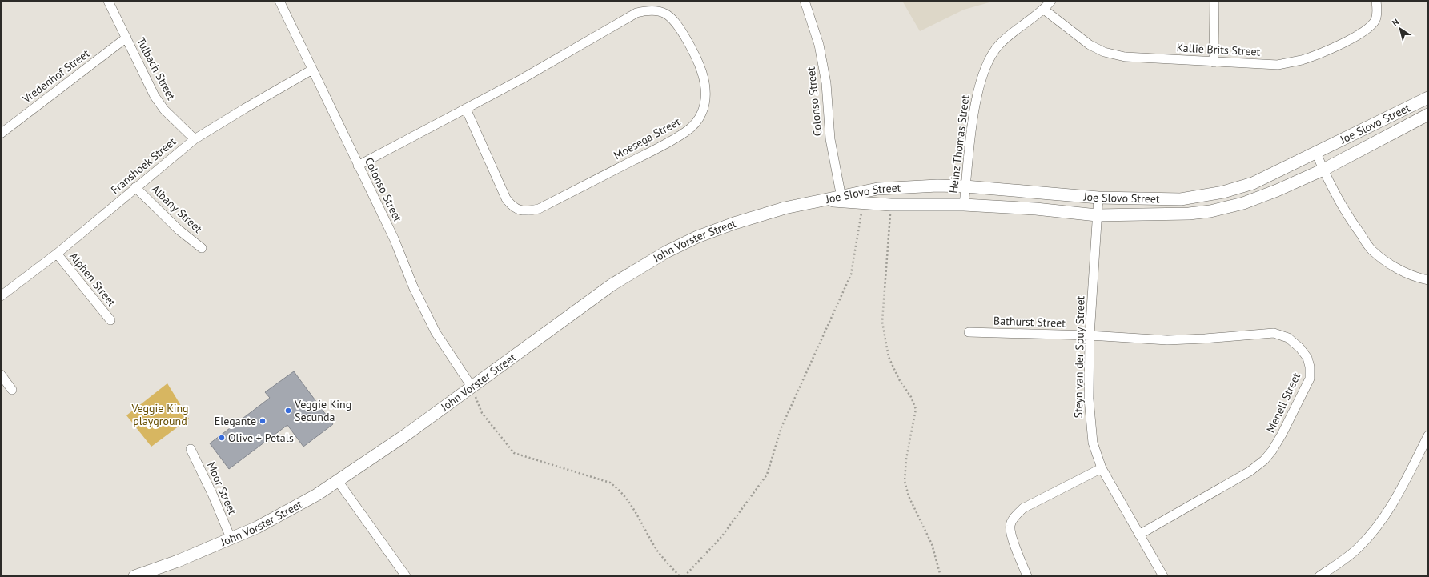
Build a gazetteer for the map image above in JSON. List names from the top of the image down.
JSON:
{
  "streets": {
    "street": [
      "Kallie Brits Street",
      "Tulbach Street",
      "Vredenhof Street",
      "Colonso Street",
      "Joe Slovo Street",
      "Moesega Street",
      "Heinz Thomas Street",
      "Franshoek Street",
      "Albany Street",
      "John Vorster Street",
      "Alphen Street",
      "Bathurst Street",
      "Steyn van der Spuy Street",
      "Menell Street",
      "Moor Street"
    ]
  },
  "crossings": [
    ["Kallie Brits Street", "Heinz Thomas Street"],
    ["Tulbach Street", "Vredenhof Street"],
    ["Tulbach Street", "Franshoek Street"],
    ["Colonso Street", "Joe Slovo Street"],
    ["Colonso Street", "Moesega Street"],
    ["Colonso Street", "Franshoek Street"],
    ["Colonso Street", "John Vorster Street"],
    ["Joe Slovo Street", "Heinz Thomas Street"],
    ["Joe Slovo Street", "John Vorster Street"],
    ["Joe Slovo Street", "Steyn van der Spuy Street"],
    ["Franshoek Street", "Albany Street"],
    ["Franshoek Street", "Alphen Street"],
    ["John Vorster Street", "Moor Street"],
    ["Bathurst Street", "Steyn van der Spuy Street"],
    ["Bathurst Street", "Menell Street"],
    ["Steyn van der Spuy Street", "Menell Street"]
  ],
  "parks": ["Veggie King playground"],
  "places": ["Veggie King Secunda", "Elegante", "Olive + Petals"],
  "north": "top left"
}
